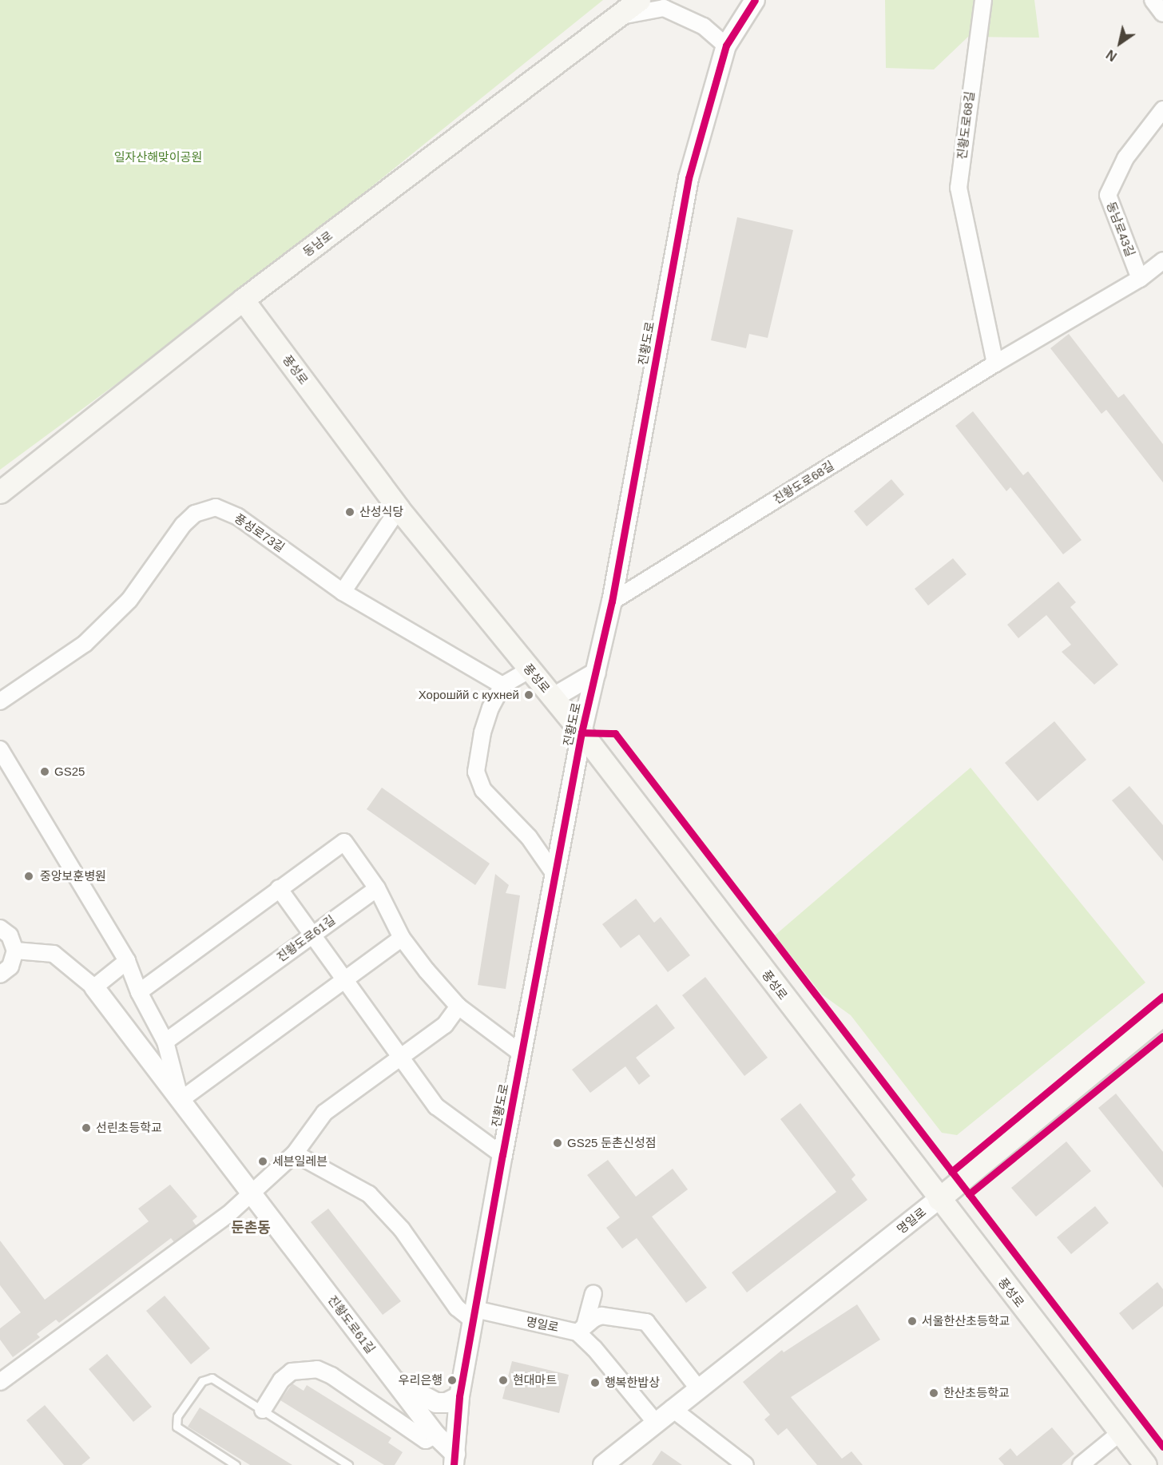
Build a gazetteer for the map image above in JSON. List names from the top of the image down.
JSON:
{
  "streets": {
    "main road": ["동남로", "풍성로", "명일로"],
    "street": [
      "진황도로68길",
      "동남로43길",
      "진황도로",
      "풍성로73길",
      "진황도로61길"
    ]
  },
  "crossings": [
    ["진황도로68길", "동남로43길"],
    ["진황도로68길", "진황도로"],
    ["동남로", "풍성로"],
    ["진황도로", "풍성로"],
    ["진황도로", "진황도로61길"],
    ["진황도로", "명일로"],
    ["풍성로", "명일로"]
  ],
  "districts": ["둔촌동"],
  "parks": ["일자산해맞이공원"],
  "places": [
    "산성식당",
    "Хорошйй с кухней",
    "GS25",
    "중앙보훈병원",
    "선린초등학교",
    "GS25 둔촌신성점",
    "세븐일레븐",
    "서울한산초등학교",
    "우리은행",
    "현대마트",
    "행복한밥상",
    "한산초등학교"
  ],
  "north": "bottom left"
}
